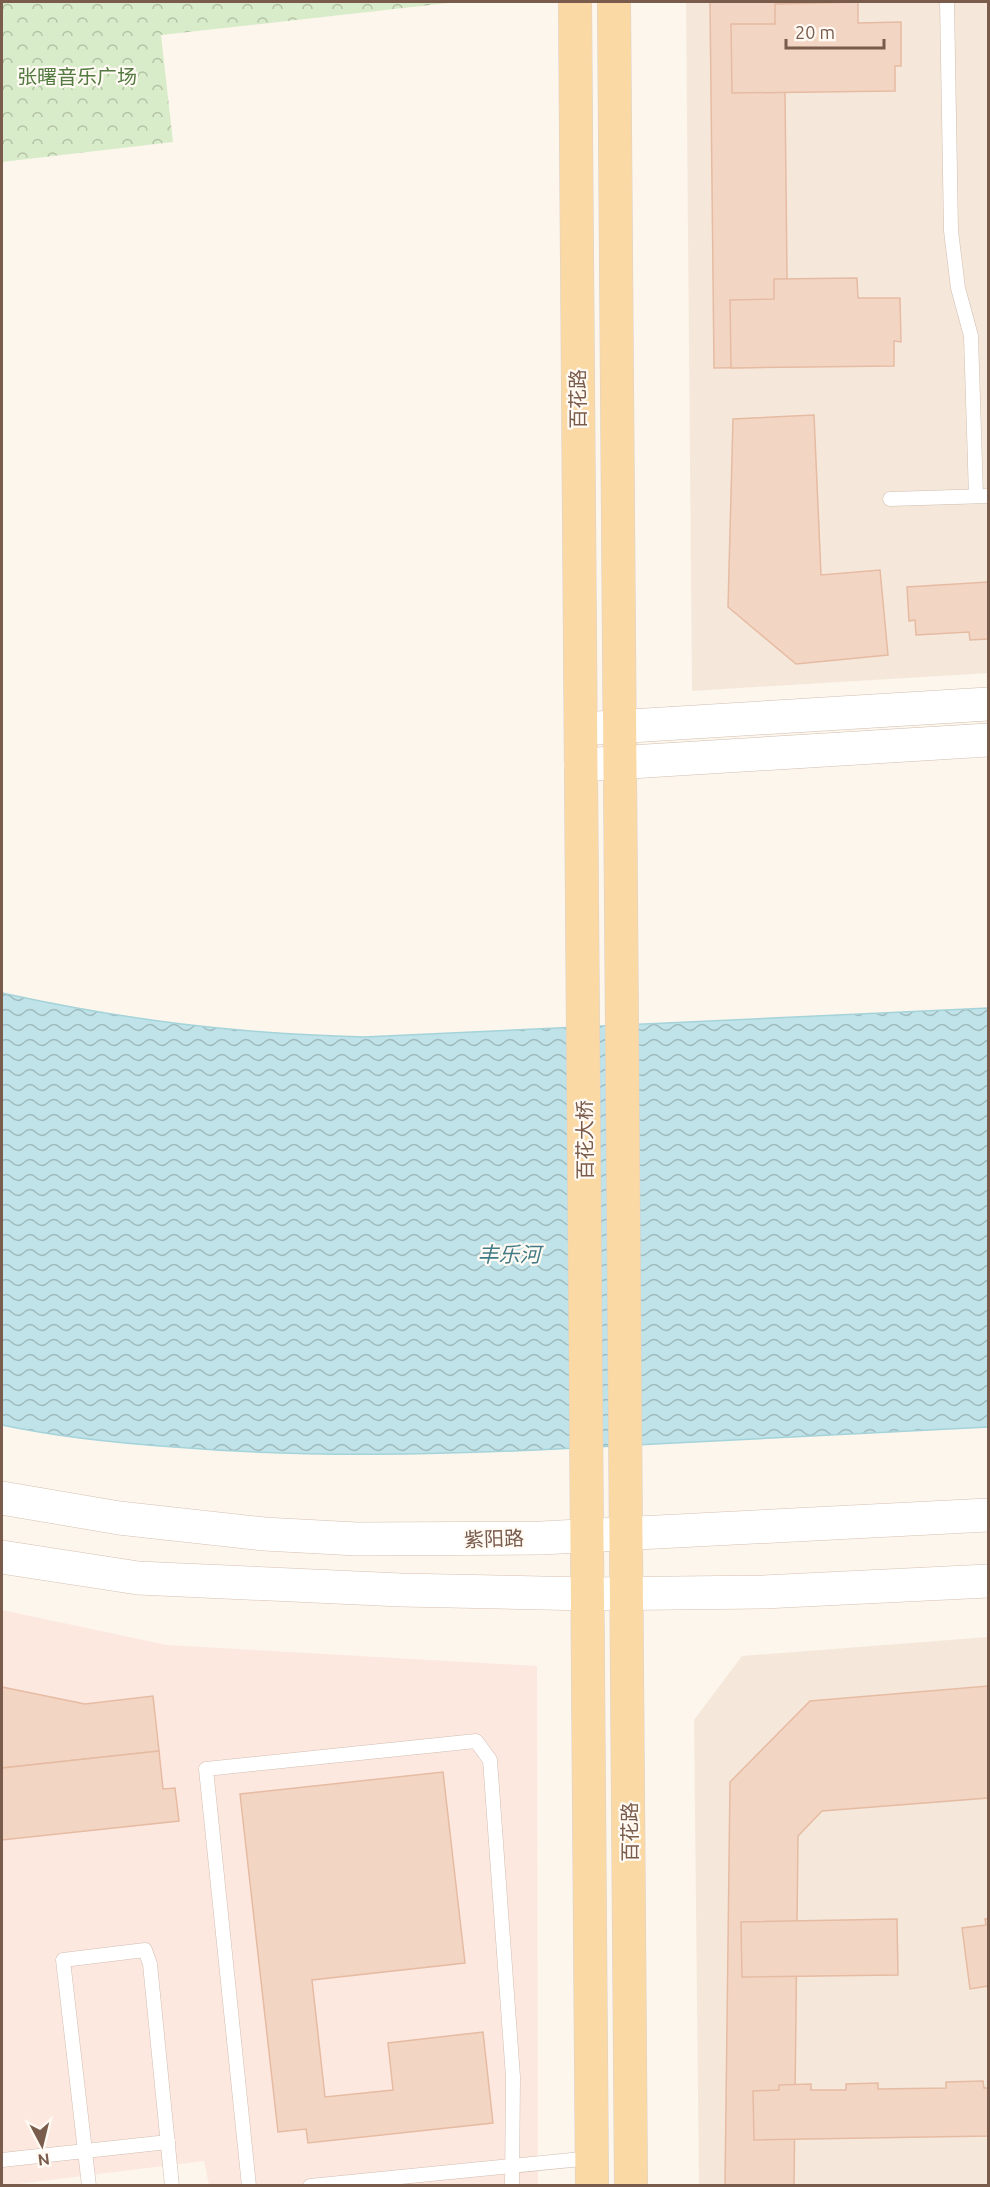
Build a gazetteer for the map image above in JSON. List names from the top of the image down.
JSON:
{
  "streets": {
    "main road": ["百花路", "百花大桥", "紫阳路"]
  },
  "crossings": [
    ["百花路", "百花大桥"],
    ["百花路", "紫阳路"]
  ],
  "water": ["丰乐河"],
  "parks": ["张曙音乐广场"],
  "scale_bar": "20 m",
  "north": "bottom"
}
